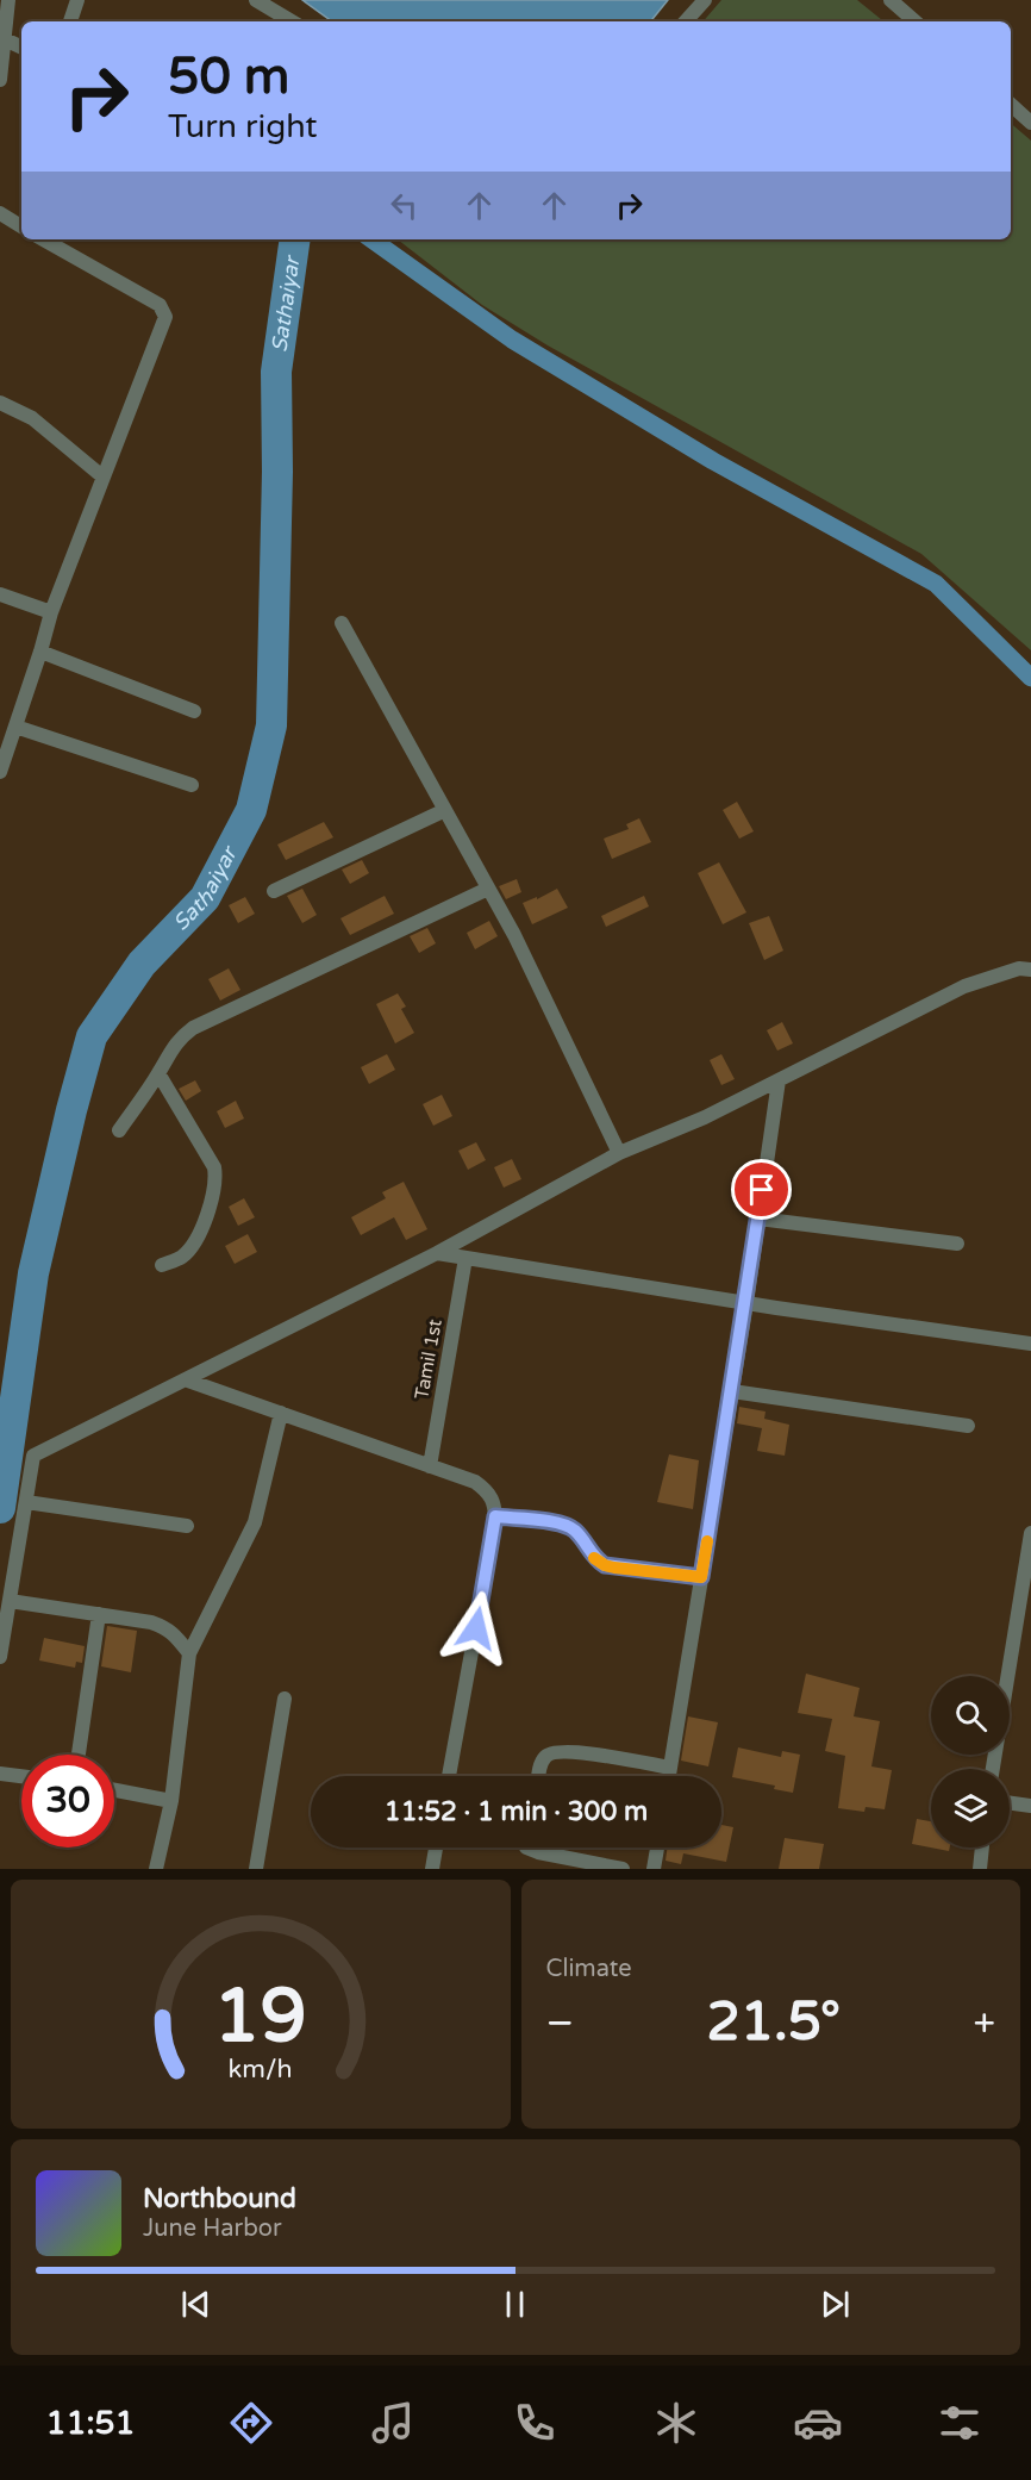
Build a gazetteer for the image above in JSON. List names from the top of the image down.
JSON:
{
  "streets": {
    "street": ["Tamil 1st"]
  },
  "water": ["Sathaiyar"],
  "page": {
    "turn": ["50 m", "Turn right"],
    "limit": "30",
    "trip": "11:52 · 1 min · 300 m",
    "tile": "Climate",
    "heat": ["−", "21.5°", "+"],
    "song": ["Northbound", "June Harbor"],
    "tabs": "11:51",
    "gauge": ["19", "km/h"]
  }
}
